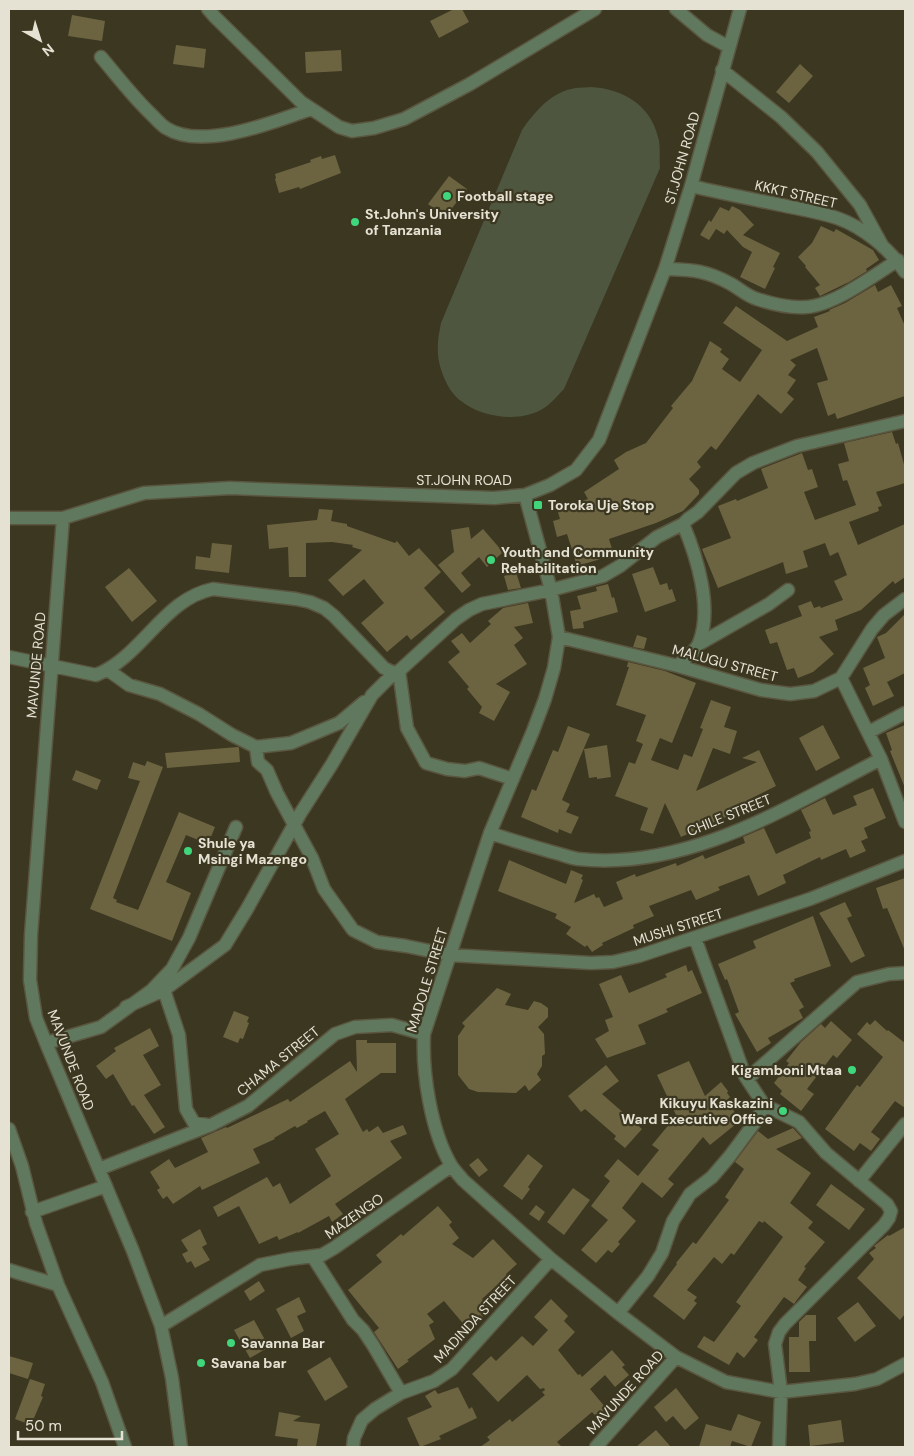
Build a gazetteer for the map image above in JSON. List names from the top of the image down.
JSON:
{
  "streets": {
    "street": [
      "ST.JOHN ROAD",
      "KKKT STREET",
      "MALUGU STREET",
      "MAVUNDE ROAD",
      "CHILE STREET",
      "MUSHI STREET",
      "MADOLE STREET",
      "CHAMA STREET",
      "MAZENGO",
      "MADINDA STREET"
    ]
  },
  "crossings": [
    ["ST.JOHN ROAD", "KKKT STREET"],
    ["ST.JOHN ROAD", "MAVUNDE ROAD"],
    ["ST.JOHN ROAD", "MADOLE STREET"],
    ["MALUGU STREET", "MADOLE STREET"],
    ["MAVUNDE ROAD", "MADOLE STREET"],
    ["MAVUNDE ROAD", "CHAMA STREET"],
    ["MAVUNDE ROAD", "MAZENGO"],
    ["CHILE STREET", "MADOLE STREET"],
    ["MUSHI STREET", "MADOLE STREET"],
    ["MADOLE STREET", "CHAMA STREET"],
    ["MADOLE STREET", "MAZENGO"],
    ["MADOLE STREET", "MADINDA STREET"]
  ],
  "places": {
    "other": [
      "Football stage",
      "St.John's University of Tanzania",
      "Youth and Community Rehabilitation",
      "Shule ya Msingi Mazengo",
      "Kigamboni Mtaa",
      "Kikuyu Kaskazini Ward Executive Office",
      "Savanna Bar",
      "Savana bar"
    ],
    "transit": ["Toroka Uje Stop"]
  },
  "scale_bar": "50 m",
  "north": "bottom right"
}
